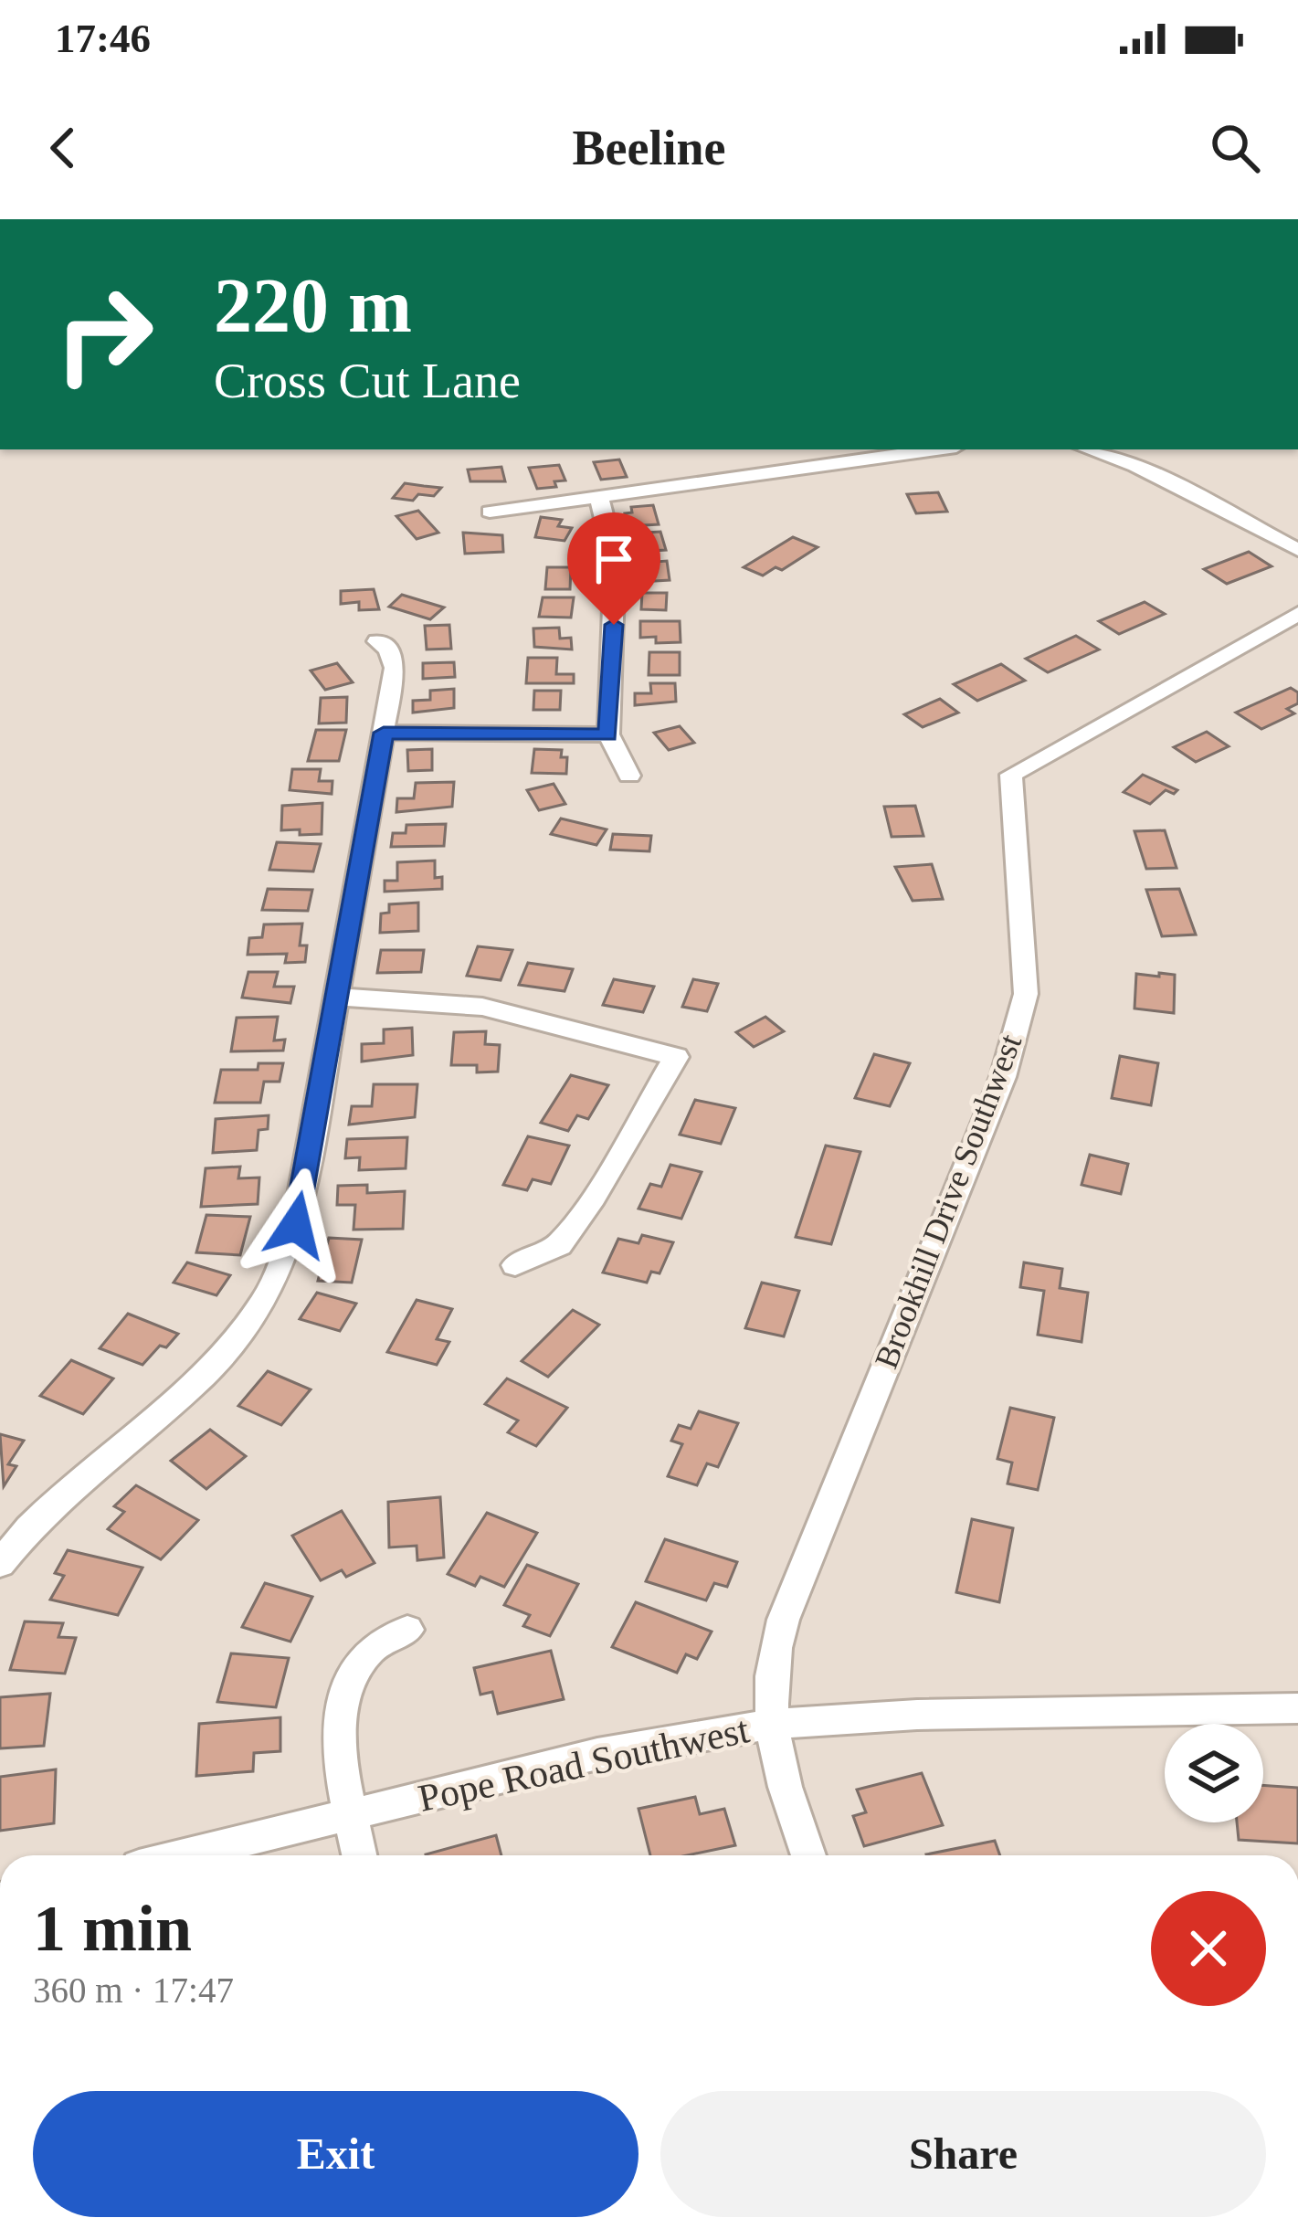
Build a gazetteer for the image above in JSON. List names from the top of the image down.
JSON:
{
  "streets": {
    "street": ["Brookhill Drive Southwest", "Pope Road Southwest"]
  },
  "crossings": [
    ["Brookhill Drive Southwest", "Pope Road Southwest"]
  ],
  "page": {
    "status": "17:46",
    "header": "Beeline",
    "turn": ["220 m", "Cross Cut Lane"],
    "heading": ["1 min", "360 m · 17:47"],
    "buttons": ["Exit", "Share"]
  }
}
